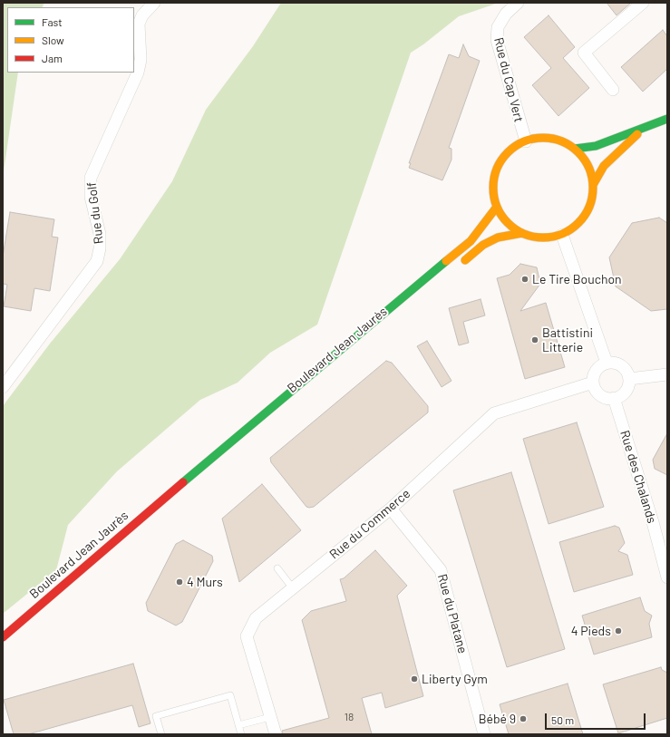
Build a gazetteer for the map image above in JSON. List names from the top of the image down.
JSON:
{
  "streets": {
    "street": [
      "Rue du Cap Vert",
      "Rue du Golf",
      "Boulevard Jean Jaurès",
      "Rue des Chalands",
      "Rue du Commerce",
      "Rue du Platane"
    ]
  },
  "crossings": [
    ["Rue du Cap Vert", "Boulevard Jean Jaurès"],
    ["Rue des Chalands", "Rue du Commerce"],
    ["Rue du Commerce", "Rue du Platane"]
  ],
  "places": [
    "Le Tire Bouchon",
    "Battistini Litterie",
    "4 Murs",
    "4 Pieds",
    "Liberty Gym",
    "Bébé 9"
  ],
  "house_numbers": ["18"],
  "legend": ["Fast", "Slow", "Jam"],
  "scale_bar": "50 m"
}
